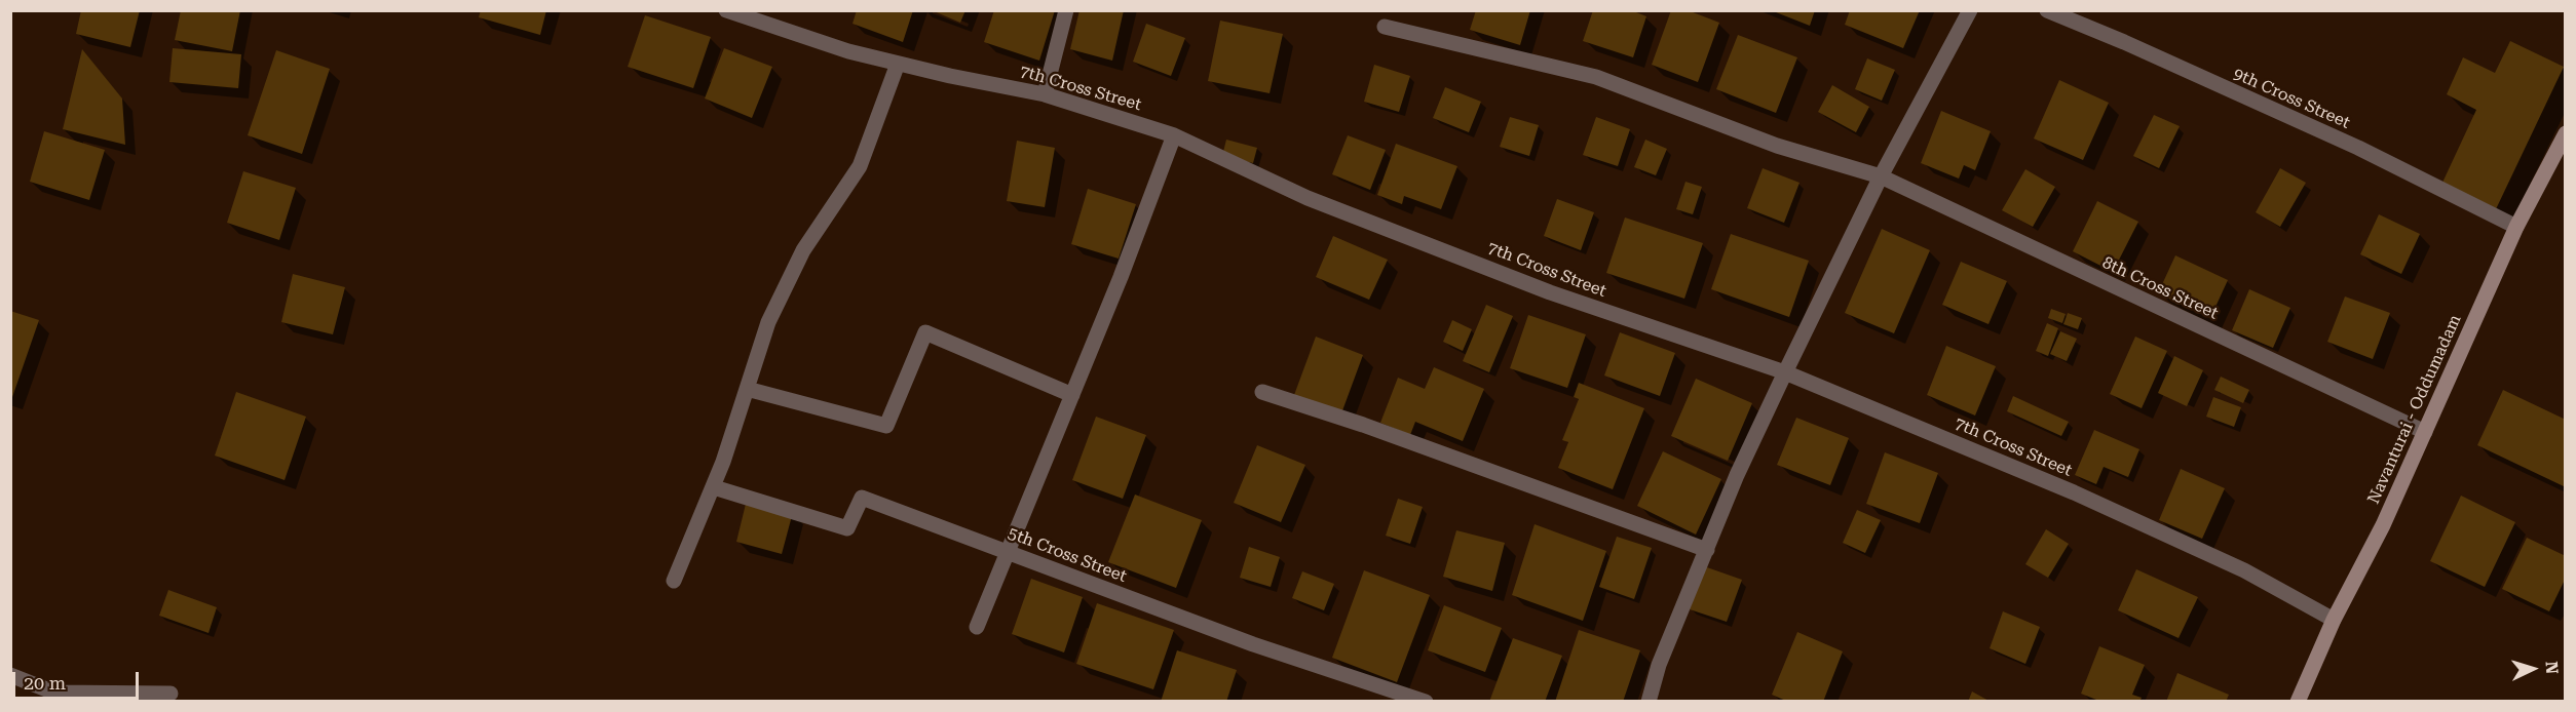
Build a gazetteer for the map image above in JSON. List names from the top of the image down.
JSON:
{
  "streets": {
    "main road": ["Navanturai - Oddumadam"],
    "street": [
      "7th Cross Street",
      "9th Cross Street",
      "8th Cross Street",
      "5th Cross Street"
    ]
  },
  "crossings": [
    ["7th Cross Street", "Navanturai - Oddumadam"],
    ["9th Cross Street", "Navanturai - Oddumadam"],
    ["8th Cross Street", "Navanturai - Oddumadam"]
  ],
  "scale_bar": "20 m",
  "north": "right"
}
